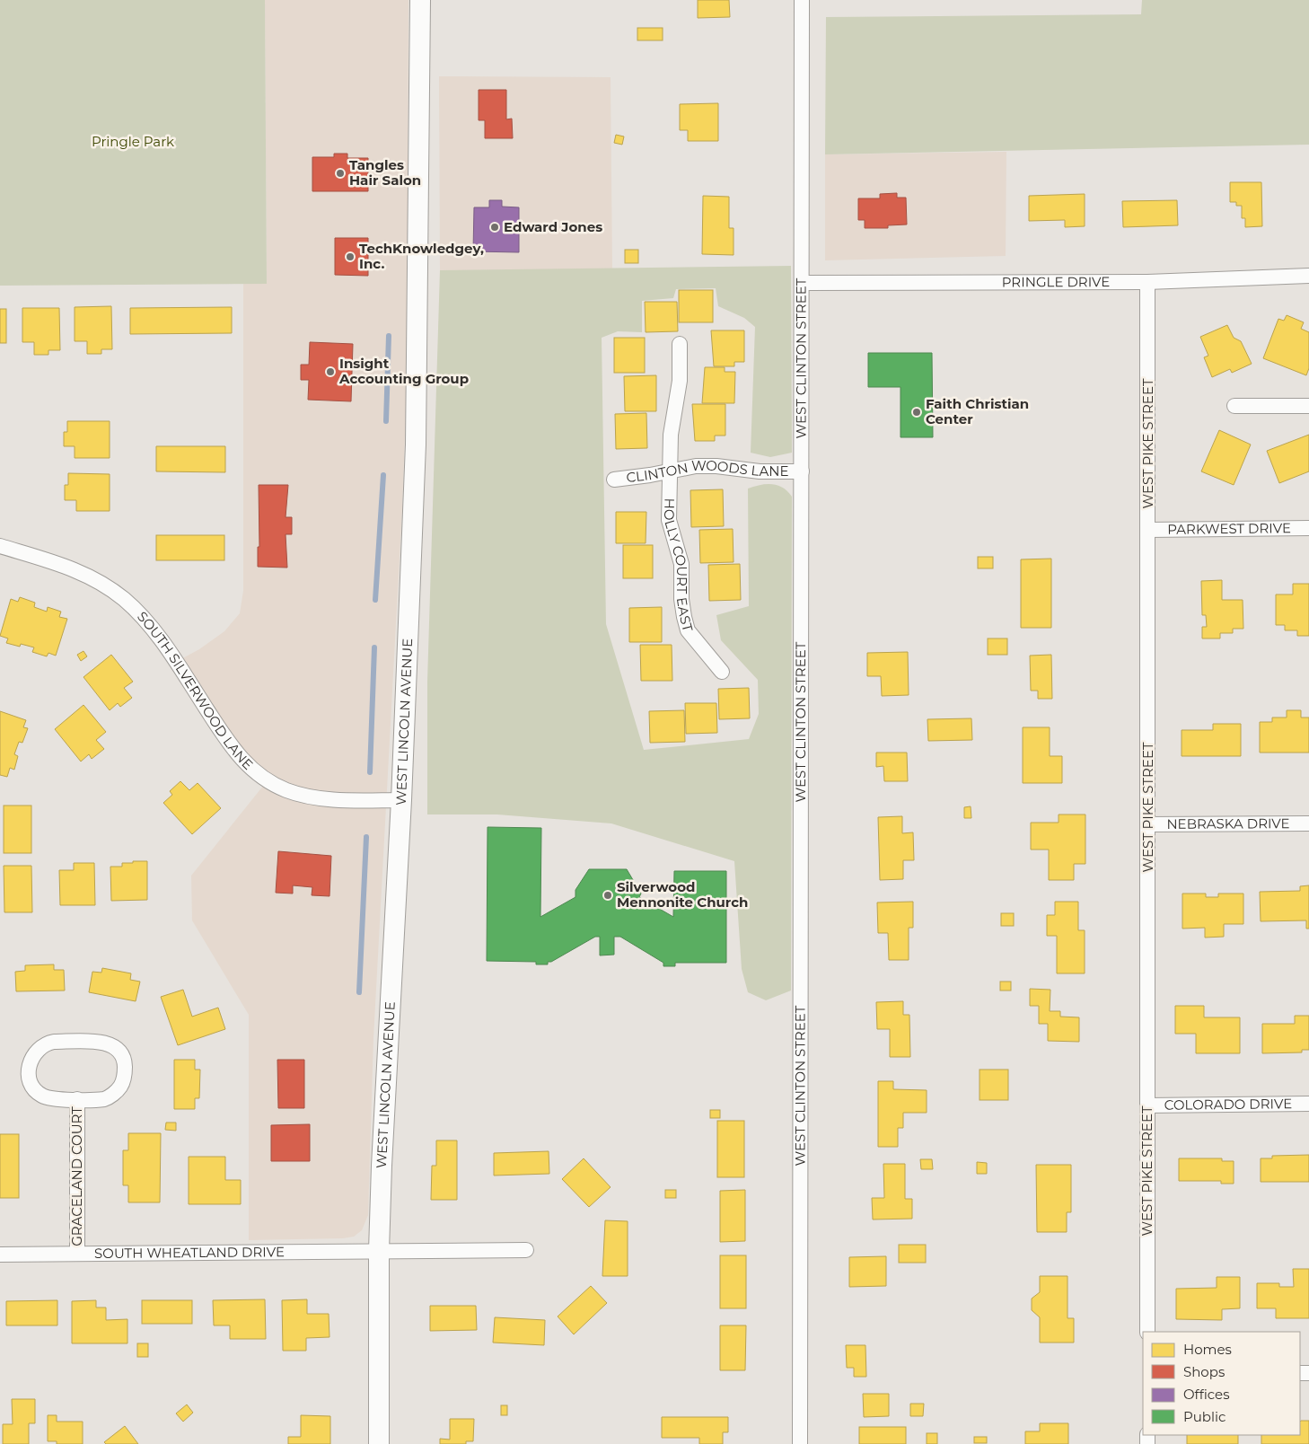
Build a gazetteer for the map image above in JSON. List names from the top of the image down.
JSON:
{
  "streets": {
    "street": [
      "PRINGLE DRIVE",
      "WEST CLINTON STREET",
      "WEST PIKE STREET",
      "CLINTON WOODS LANE",
      "PARKWEST DRIVE",
      "HOLLY COURT EAST",
      "SOUTH SILVERWOOD LANE",
      "WEST LINCOLN AVENUE",
      "NEBRASKA DRIVE",
      "COLORADO DRIVE",
      "GRACELAND COURT",
      "SOUTH WHEATLAND DRIVE"
    ]
  },
  "crossings": [
    ["PRINGLE DRIVE", "WEST CLINTON STREET"],
    ["PRINGLE DRIVE", "WEST PIKE STREET"],
    ["WEST CLINTON STREET", "CLINTON WOODS LANE"],
    ["WEST PIKE STREET", "PARKWEST DRIVE"],
    ["WEST PIKE STREET", "NEBRASKA DRIVE"],
    ["WEST PIKE STREET", "COLORADO DRIVE"],
    ["CLINTON WOODS LANE", "HOLLY COURT EAST"],
    ["SOUTH SILVERWOOD LANE", "WEST LINCOLN AVENUE"],
    ["WEST LINCOLN AVENUE", "SOUTH WHEATLAND DRIVE"],
    ["GRACELAND COURT", "SOUTH WHEATLAND DRIVE"]
  ],
  "parks": ["Pringle Park"],
  "places": [
    "Tangles Hair Salon",
    "Edward Jones",
    "TechKnowledgey, Inc.",
    "Insight Accounting Group",
    "Faith Christian Center",
    "Silverwood Mennonite Church"
  ],
  "legend": [
    "Homes",
    "Shops",
    "Offices",
    "Public"
  ]
}
